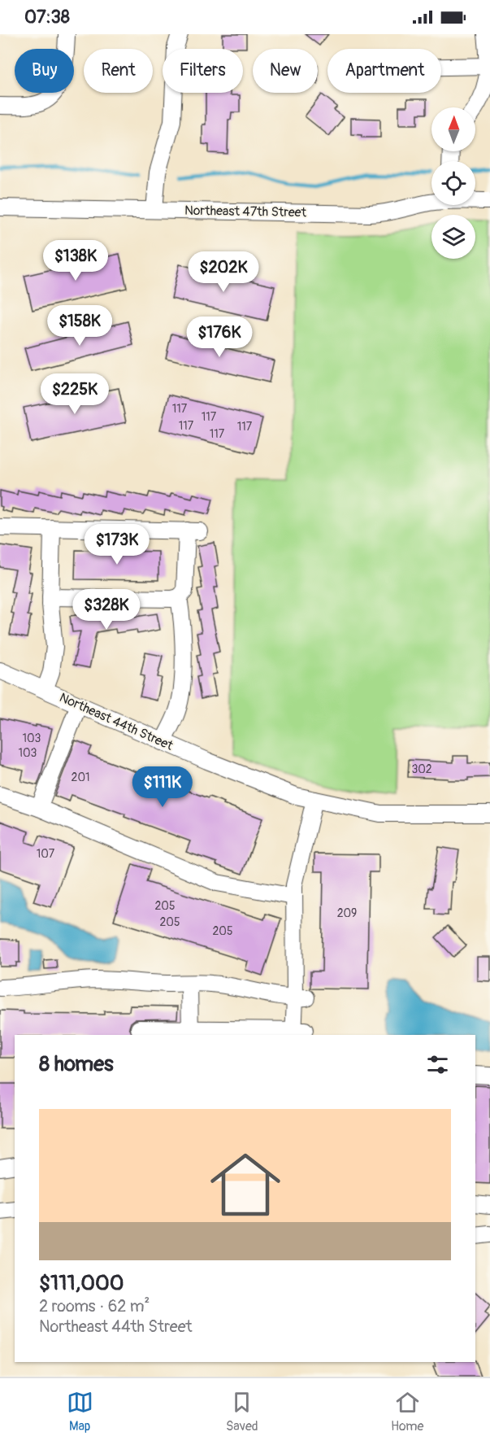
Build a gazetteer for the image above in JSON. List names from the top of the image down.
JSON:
{
  "streets": {
    "street": ["Northeast 47th Street", "Northeast 44th Street"]
  },
  "house_numbers": [
    "117",
    "117",
    "117",
    "117",
    "117",
    "103",
    "103",
    "302",
    "201",
    "107",
    "205",
    "209",
    "205",
    "205"
  ],
  "north": "top",
  "page": {
    "status": "07:38",
    "chip": [
      "Buy",
      "Rent",
      "Filters",
      "New",
      "Apartment"
    ],
    "price": [
      "$138K",
      "$202K",
      "$158K",
      "$176K",
      "$225K",
      "$173K",
      "$328K",
      "$111K"
    ],
    "heading": "8 homes",
    "list": [
      {
        "name": "$111,000",
        "note": "2 rooms · 62 m² · Northeast 44th Street"
      }
    ],
    "tabs": ["Map", "Saved", "Home"]
  }
}
